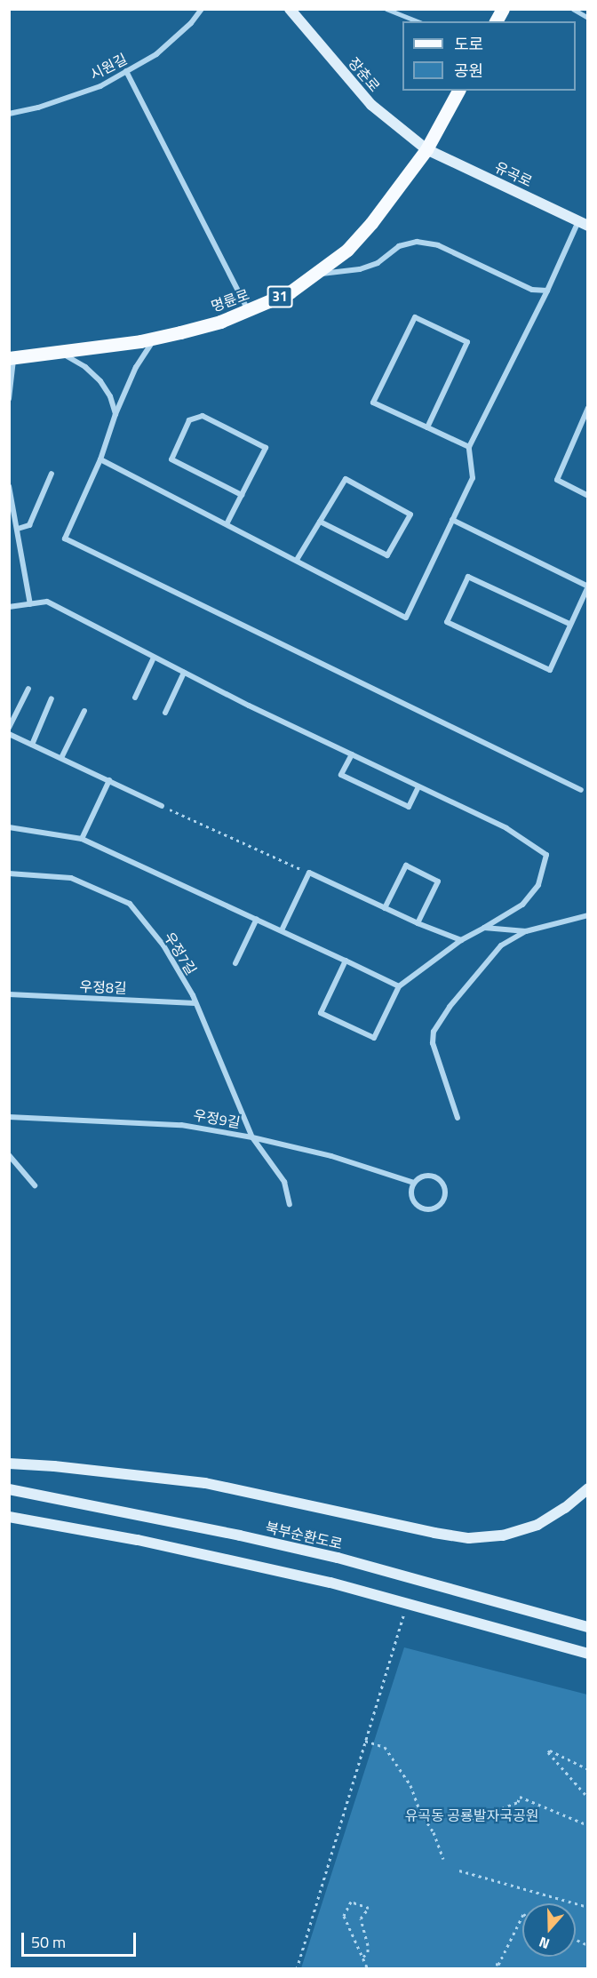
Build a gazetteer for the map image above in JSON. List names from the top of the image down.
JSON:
{
  "streets": {
    "main road": [
      "장춘로",
      "유곡로",
      "31",
      "명륜로",
      "북부순환도로"
    ],
    "street": [
      "시원길",
      "우정7길",
      "우정8길",
      "우정9길"
    ]
  },
  "crossings": [
    ["장춘로", "유곡로"],
    ["장춘로", "명륜로"],
    ["유곡로", "명륜로"],
    ["우정7길", "우정8길"],
    ["우정7길", "우정9길"]
  ],
  "parks": ["유곡동 공룡발자국공원"],
  "legend": ["도로", "공원"],
  "scale_bar": "50 m",
  "north": "bottom"
}
